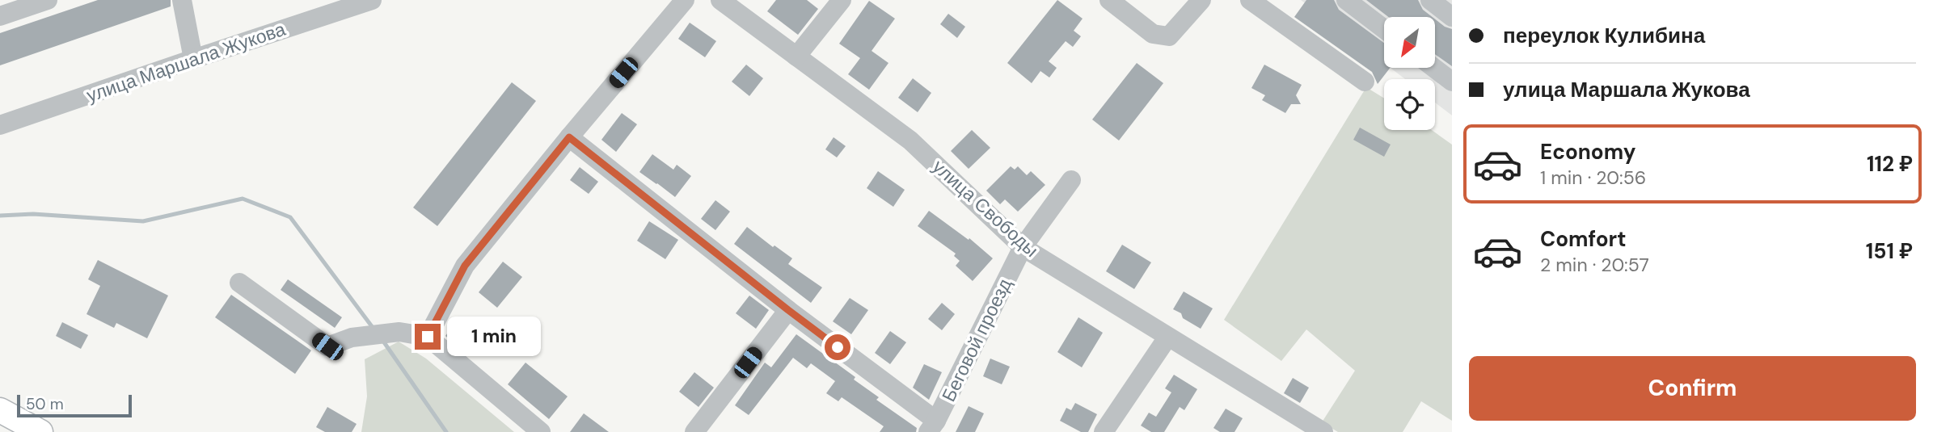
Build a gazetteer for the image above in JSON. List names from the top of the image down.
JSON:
{
  "streets": {
    "street": ["улица Маршала Жукова", "улица Свободы", "Беговой проезд"]
  },
  "crossings": [
    ["улица Свободы", "Беговой проезд"]
  ],
  "scale_bar": "50 m",
  "north": "bottom left",
  "page": {
    "banner": ["переулок Кулибина", "улица Маршала Жукова"],
    "list": [
      {
        "name": "Economy",
        "note": "1 min · 20:56",
        "value": "112 ₽"
      },
      {
        "name": "Comfort",
        "note": "2 min · 20:57",
        "value": "151 ₽"
      }
    ],
    "bubble": "1 min",
    "buttons": "Confirm",
    "scale": "50 m"
  }
}
